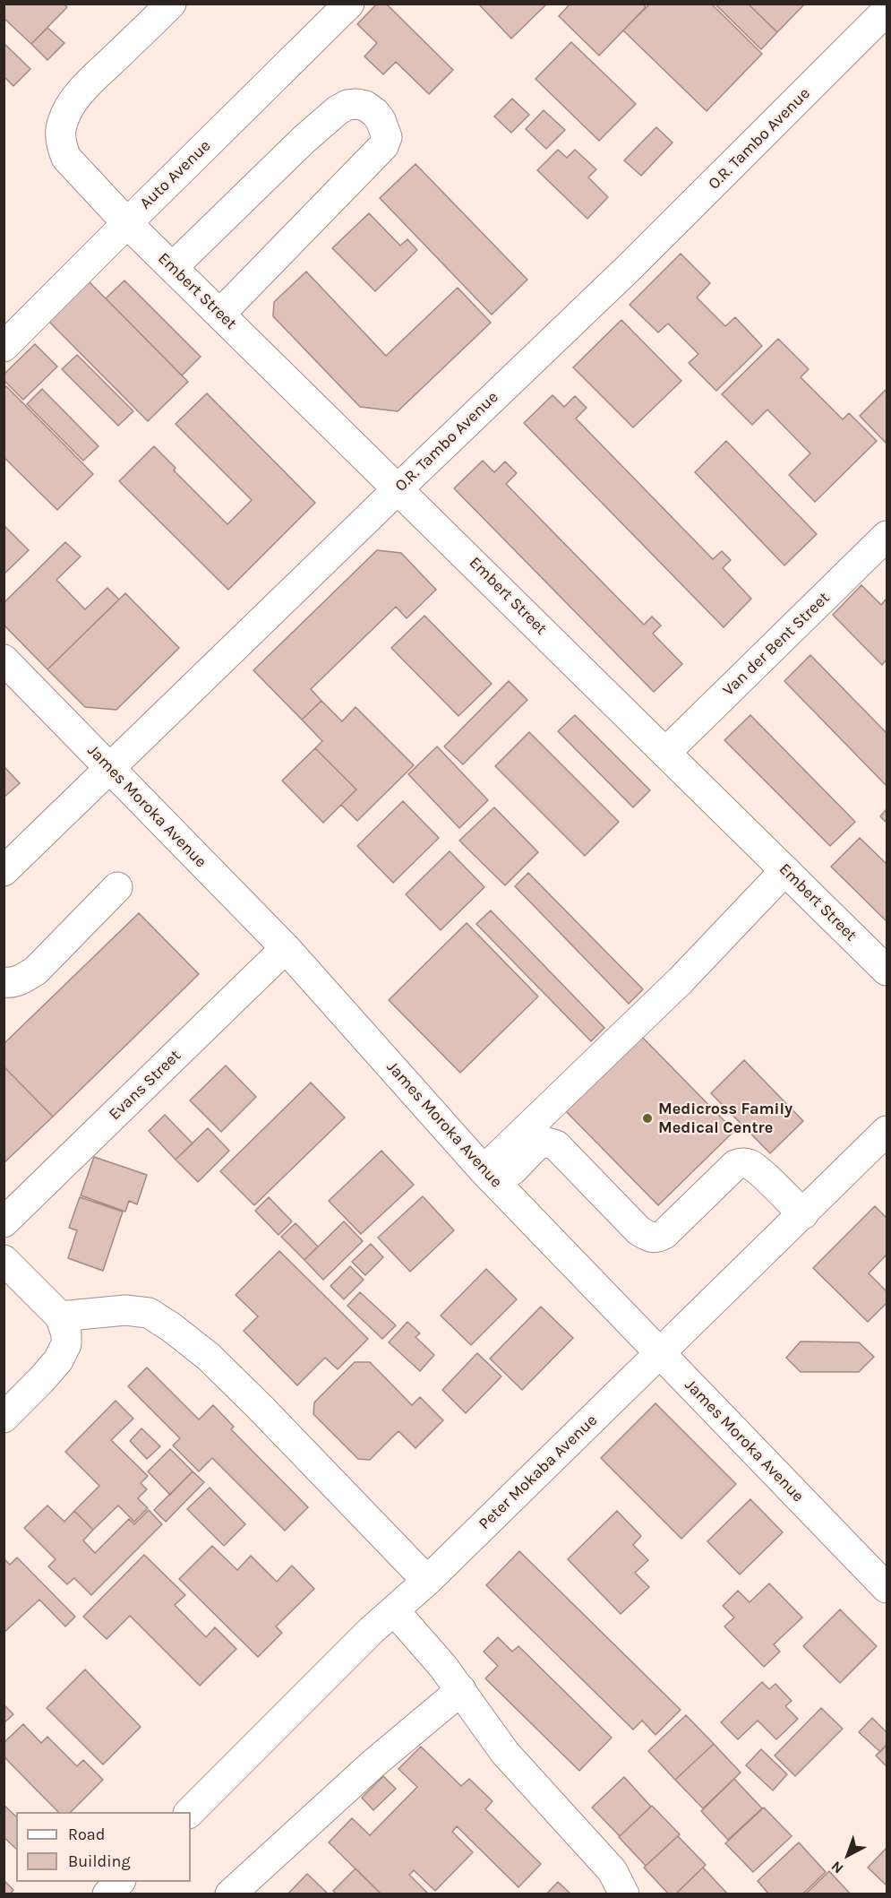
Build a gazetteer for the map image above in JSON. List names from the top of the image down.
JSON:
{
  "streets": {
    "street": [
      "O.R. Tambo Avenue",
      "Auto Avenue",
      "Embert Street",
      "Van der Bent Street",
      "James Moroka Avenue",
      "Evans Street",
      "Peter Mokaba Avenue"
    ]
  },
  "crossings": [
    ["O.R. Tambo Avenue", "Embert Street"],
    ["O.R. Tambo Avenue", "James Moroka Avenue"],
    ["Auto Avenue", "Embert Street"],
    ["Embert Street", "Van der Bent Street"],
    ["James Moroka Avenue", "Evans Street"],
    ["James Moroka Avenue", "Peter Mokaba Avenue"]
  ],
  "places": ["Medicross Family Medical Centre"],
  "legend": ["Road", "Building"],
  "north": "bottom left"
}
